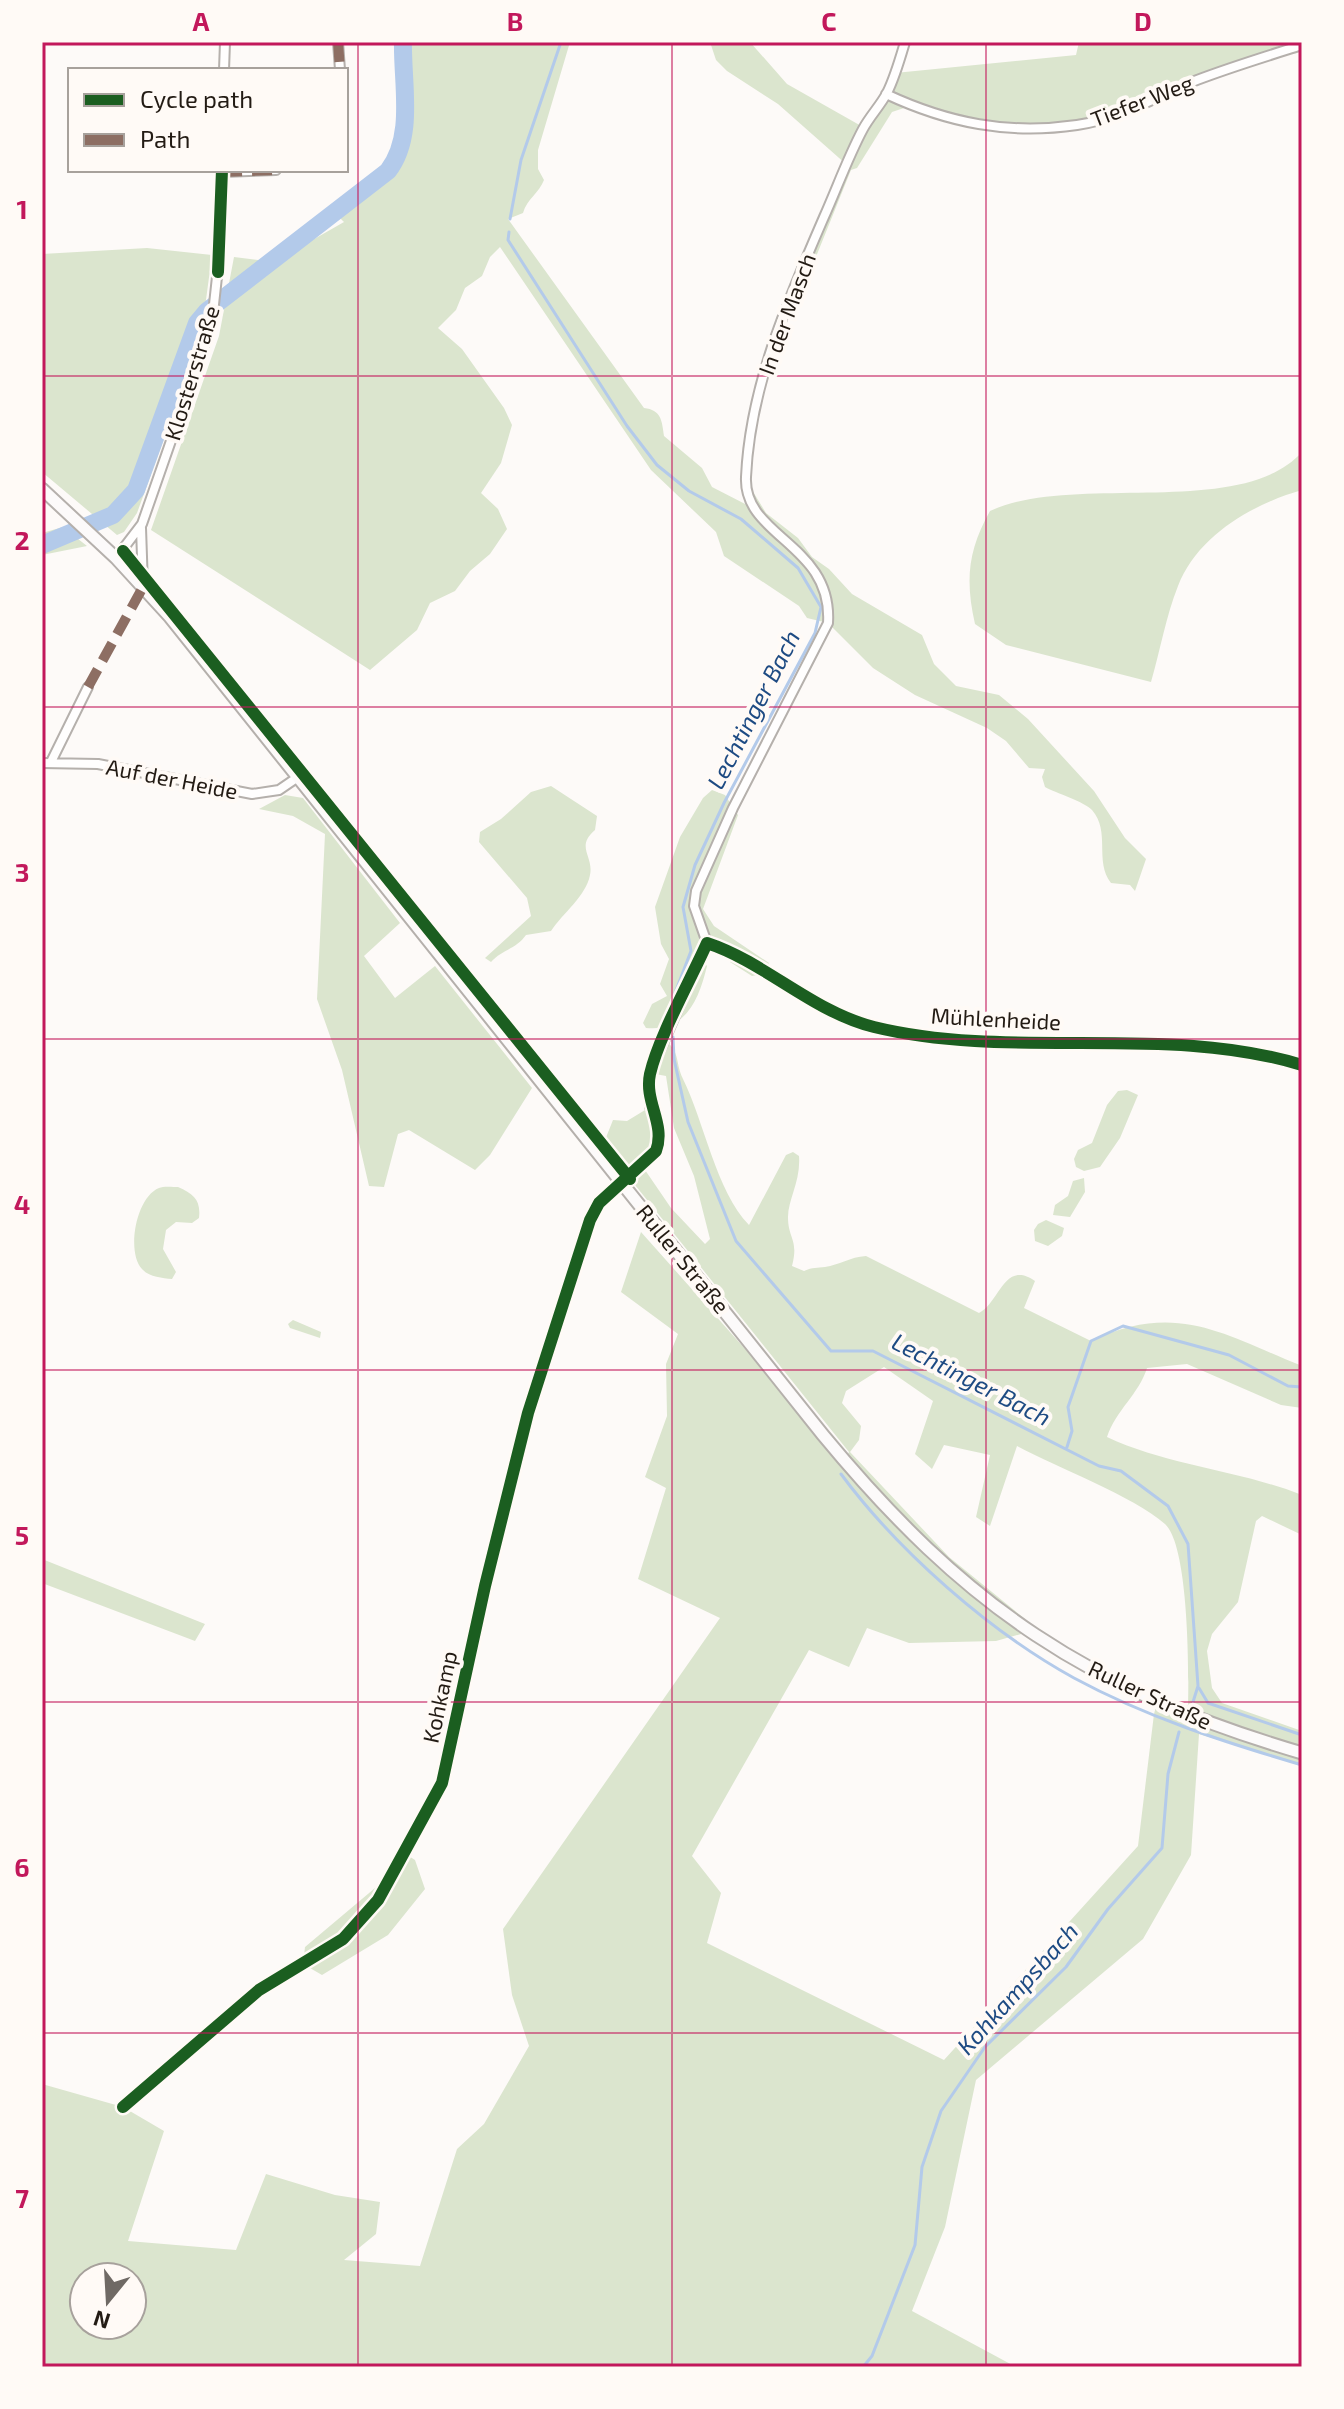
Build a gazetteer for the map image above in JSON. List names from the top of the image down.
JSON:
{
  "streets": {
    "main road": ["Ruller Straße"],
    "street": [
      "Tiefer Weg",
      "In der Masch",
      "Klosterstraße",
      "Auf der Heide",
      "Mühlenheide",
      "Kohkamp"
    ]
  },
  "crossings": [
    ["Tiefer Weg", "In der Masch"],
    ["In der Masch", "Mühlenheide"],
    ["Klosterstraße", "Ruller Straße"],
    ["Auf der Heide", "Ruller Straße"],
    ["Ruller Straße", "Kohkamp"]
  ],
  "water": ["Lechtinger Bach", "Kohkampsbach"],
  "legend": ["Cycle path", "Path"],
  "north": "bottom",
  "grid": {
    "columns": [
      "A",
      "B",
      "C",
      "D"
    ],
    "rows": [
      "1",
      "2",
      "3",
      "4",
      "5",
      "6",
      "7"
    ]
  }
}
